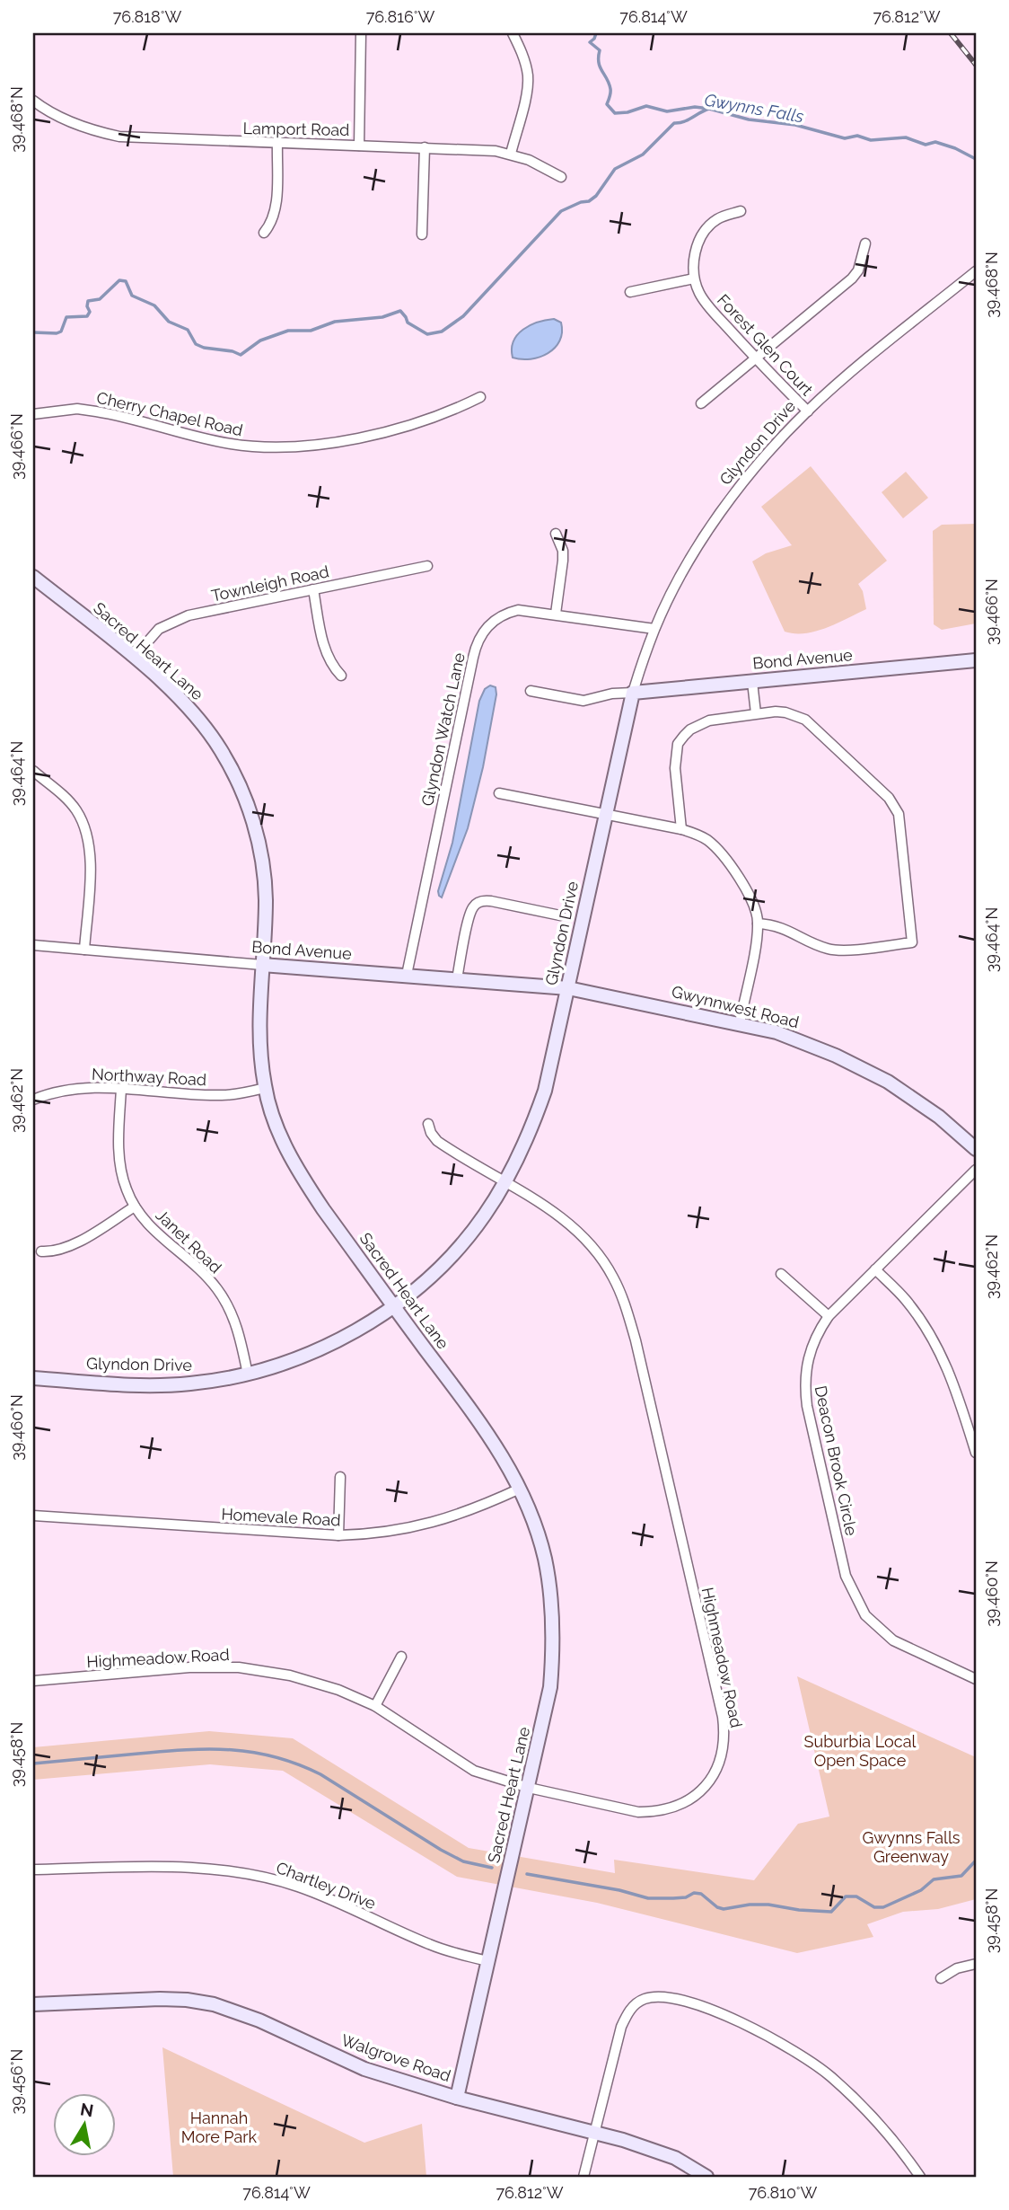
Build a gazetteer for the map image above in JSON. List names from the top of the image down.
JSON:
{
  "streets": {
    "street": [
      "Lamport Road",
      "Forest Glen Court",
      "Cherry Chapel Road",
      "Glyndon Drive",
      "Townleigh Road",
      "Sacred Heart Lane",
      "Bond Avenue",
      "Glyndon Watch Lane",
      "Gwynnwest Road",
      "Northway Road",
      "Janet Road",
      "Deacon Brook Circle",
      "Homevale Road",
      "Highmeadow Road",
      "Chartley Drive",
      "Walgrove Road"
    ]
  },
  "crossings": [
    ["Forest Glen Court", "Glyndon Drive"],
    ["Glyndon Drive", "Sacred Heart Lane"],
    ["Glyndon Drive", "Bond Avenue"],
    ["Glyndon Drive", "Glyndon Watch Lane"],
    ["Glyndon Drive", "Gwynnwest Road"],
    ["Glyndon Drive", "Janet Road"],
    ["Glyndon Drive", "Highmeadow Road"],
    ["Townleigh Road", "Sacred Heart Lane"],
    ["Sacred Heart Lane", "Bond Avenue"],
    ["Sacred Heart Lane", "Northway Road"],
    ["Sacred Heart Lane", "Homevale Road"],
    ["Sacred Heart Lane", "Highmeadow Road"],
    ["Sacred Heart Lane", "Chartley Drive"],
    ["Sacred Heart Lane", "Walgrove Road"],
    ["Bond Avenue", "Glyndon Watch Lane"],
    ["Bond Avenue", "Gwynnwest Road"],
    ["Northway Road", "Janet Road"]
  ],
  "water": ["Gwynns Falls"],
  "parks": ["Suburbia Local Open Space", "Gwynns Falls Greenway", "Hannah More Park"],
  "north": "top",
  "coordinates": [
    "76.818°W",
    "76.816°W",
    "76.814°W",
    "76.812°W",
    "39.468°N",
    "39.466°N",
    "39.464°N",
    "39.462°N",
    "39.460°N",
    "39.458°N",
    "39.456°N",
    "76.810°W"
  ]
}
